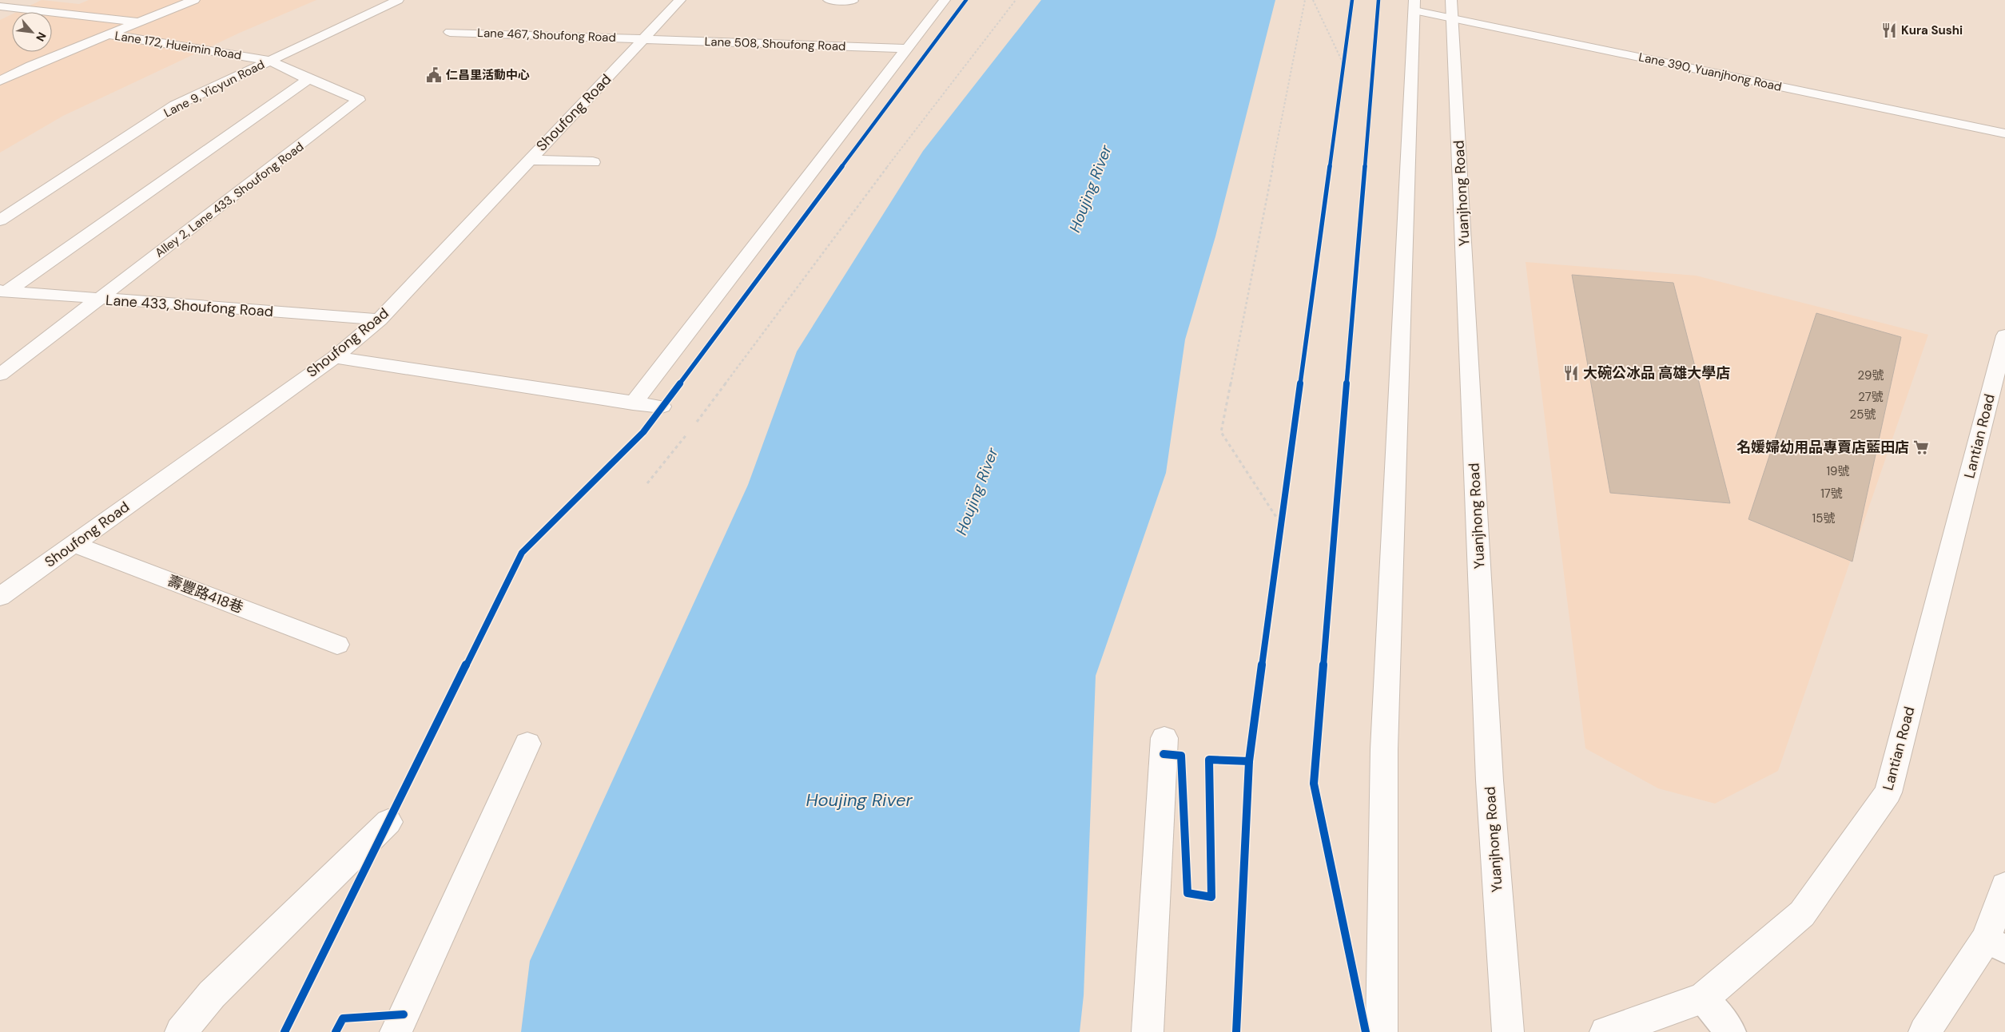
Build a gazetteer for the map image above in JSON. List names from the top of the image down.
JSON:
{
  "streets": {
    "street": [
      "Lane 467, Shoufong Road",
      "Lane 508, Shoufong Road",
      "Lane 172, Hueimin Road",
      "Lane 390, Yuanjhong Road",
      "Lane 9, Yicyun Road",
      "Shoufong Road",
      "Yuanjhong Road",
      "Alley 2, Lane 433, Shoufong Road",
      "Lane 433, Shoufong Road",
      "Lantian Road",
      "壽豐路418巷"
    ]
  },
  "crossings": [
    ["Lane 467, Shoufong Road", "Lane 508, Shoufong Road"],
    ["Lane 467, Shoufong Road", "Shoufong Road"],
    ["Lane 508, Shoufong Road", "Shoufong Road"],
    ["Lane 172, Hueimin Road", "Lane 9, Yicyun Road"],
    ["Lane 172, Hueimin Road", "Alley 2, Lane 433, Shoufong Road"],
    ["Lane 390, Yuanjhong Road", "Yuanjhong Road"],
    ["Shoufong Road", "Lane 433, Shoufong Road"],
    ["Shoufong Road", "壽豐路418巷"],
    ["Alley 2, Lane 433, Shoufong Road", "Lane 433, Shoufong Road"]
  ],
  "water": ["Houjing River"],
  "places": {
    "restaurant": ["Kura Sushi", "大碗公冰品 高雄大學店"],
    "public building": ["仁昌里活動中心"],
    "supermarket": ["名媛婦幼用品專賣店藍田店"]
  },
  "house_numbers": [
    "29號",
    "27號",
    "25號",
    "19號",
    "17號",
    "15號"
  ],
  "north": "bottom right"
}
